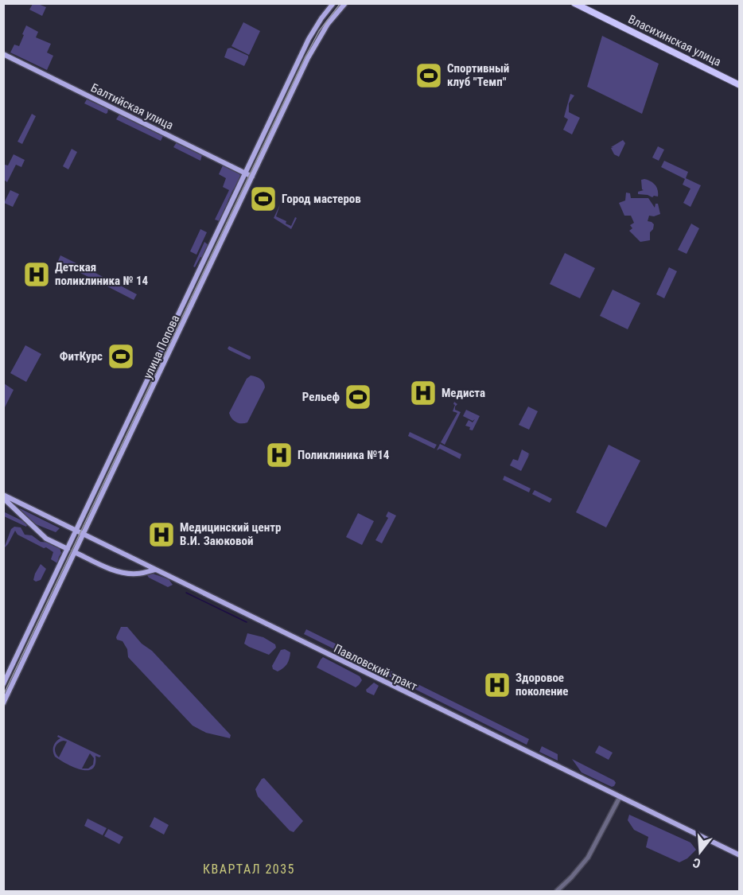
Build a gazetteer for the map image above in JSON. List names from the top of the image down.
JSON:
{
  "streets": {
    "highway": ["Власихинская улица"],
    "main road": ["Балтийская улица", "улица Попова", "Павловский тракт"]
  },
  "crossings": [
    ["Балтийская улица", "улица Попова"],
    ["улица Попова", "Павловский тракт"]
  ],
  "districts": ["КВАРТАЛ 2035"],
  "places": {
    "sports": [
      "Спортивный клуб \"Темп\"",
      "Город мастеров",
      "ФитКурс",
      "Рельеф"
    ],
    "hospital": [
      "Детская поликлиника № 14",
      "Медиста",
      "Поликлиника №14",
      "Медицинский центр В.И. Заюковой",
      "Здоровое поколение"
    ]
  },
  "north": "bottom"
}
